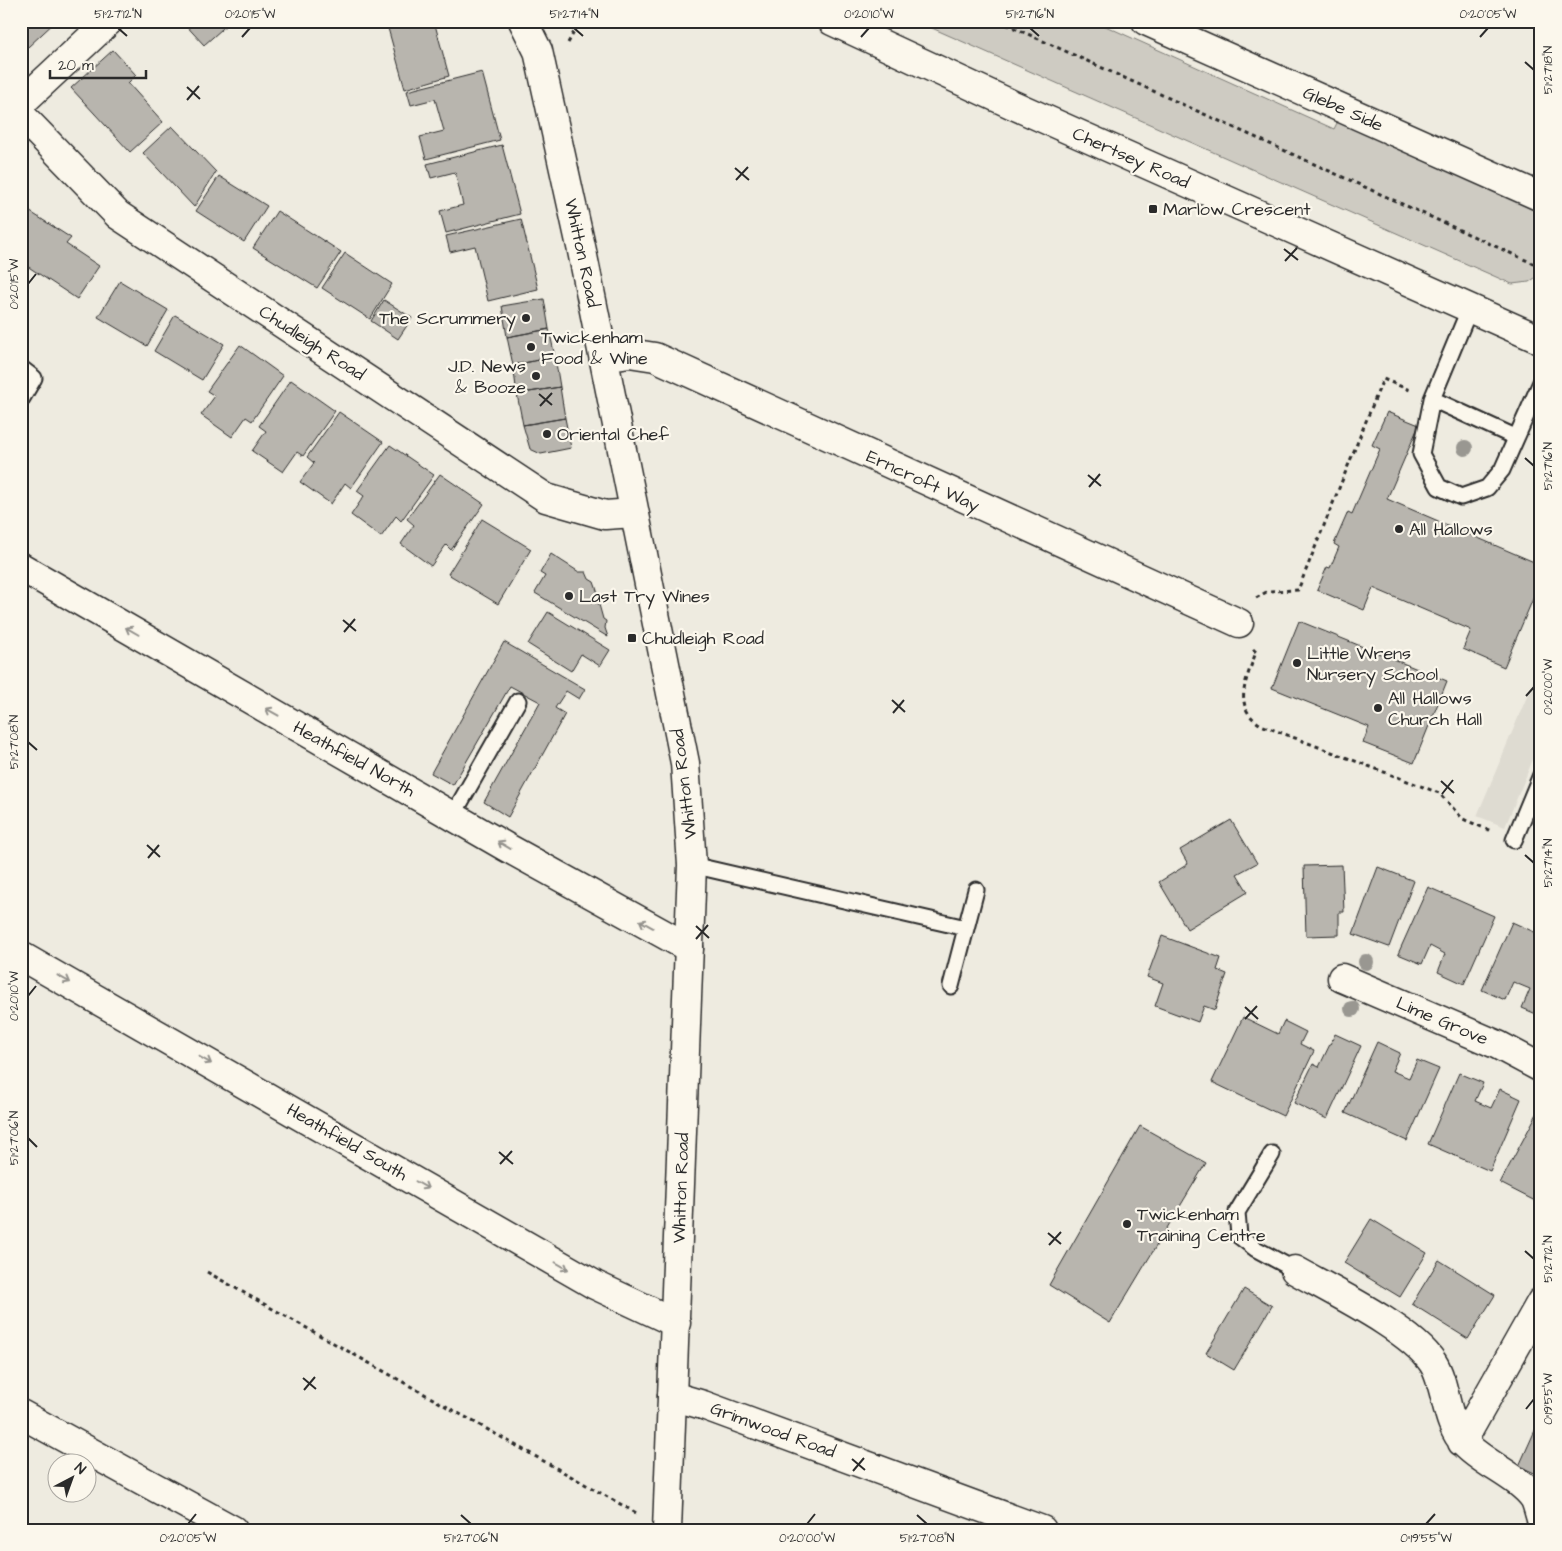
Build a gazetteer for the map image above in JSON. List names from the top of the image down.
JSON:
{
  "streets": {
    "main road": [
      "Glebe Side",
      "Chertsey Road",
      "Whitton Road",
      "Chudleigh Road",
      "Erncroft Way",
      "Heathfield North",
      "Lime Grove",
      "Heathfield South",
      "Grimwood Road"
    ]
  },
  "crossings": [
    ["Whitton Road", "Chudleigh Road"],
    ["Whitton Road", "Erncroft Way"],
    ["Whitton Road", "Heathfield North"],
    ["Whitton Road", "Heathfield South"],
    ["Whitton Road", "Grimwood Road"]
  ],
  "one_way": ["Heathfield North", "Heathfield South"],
  "places": {
    "transit": ["Marlow Crescent", "Chudleigh Road"],
    "other": [
      "The Scrummery",
      "Twickenham Food & Wine",
      "J.D. News & Booze",
      "Oriental Chef",
      "All Hallows",
      "Last Try Wines",
      "Little Wrens Nursery School",
      "All Hallows Church Hall",
      "Twickenham Training Centre"
    ]
  },
  "scale_bar": "20 m",
  "north": "top right",
  "coordinates": [
    "51°27'12\"N",
    "0°20'15\"W",
    "51°27'14\"N",
    "0°20'10\"W",
    "51°27'16\"N",
    "0°20'05\"W",
    "51°27'18\"N",
    "0°20'00\"W",
    "51°27'08\"N",
    "51°27'06\"N",
    "0°19'55\"W"
  ]
}
